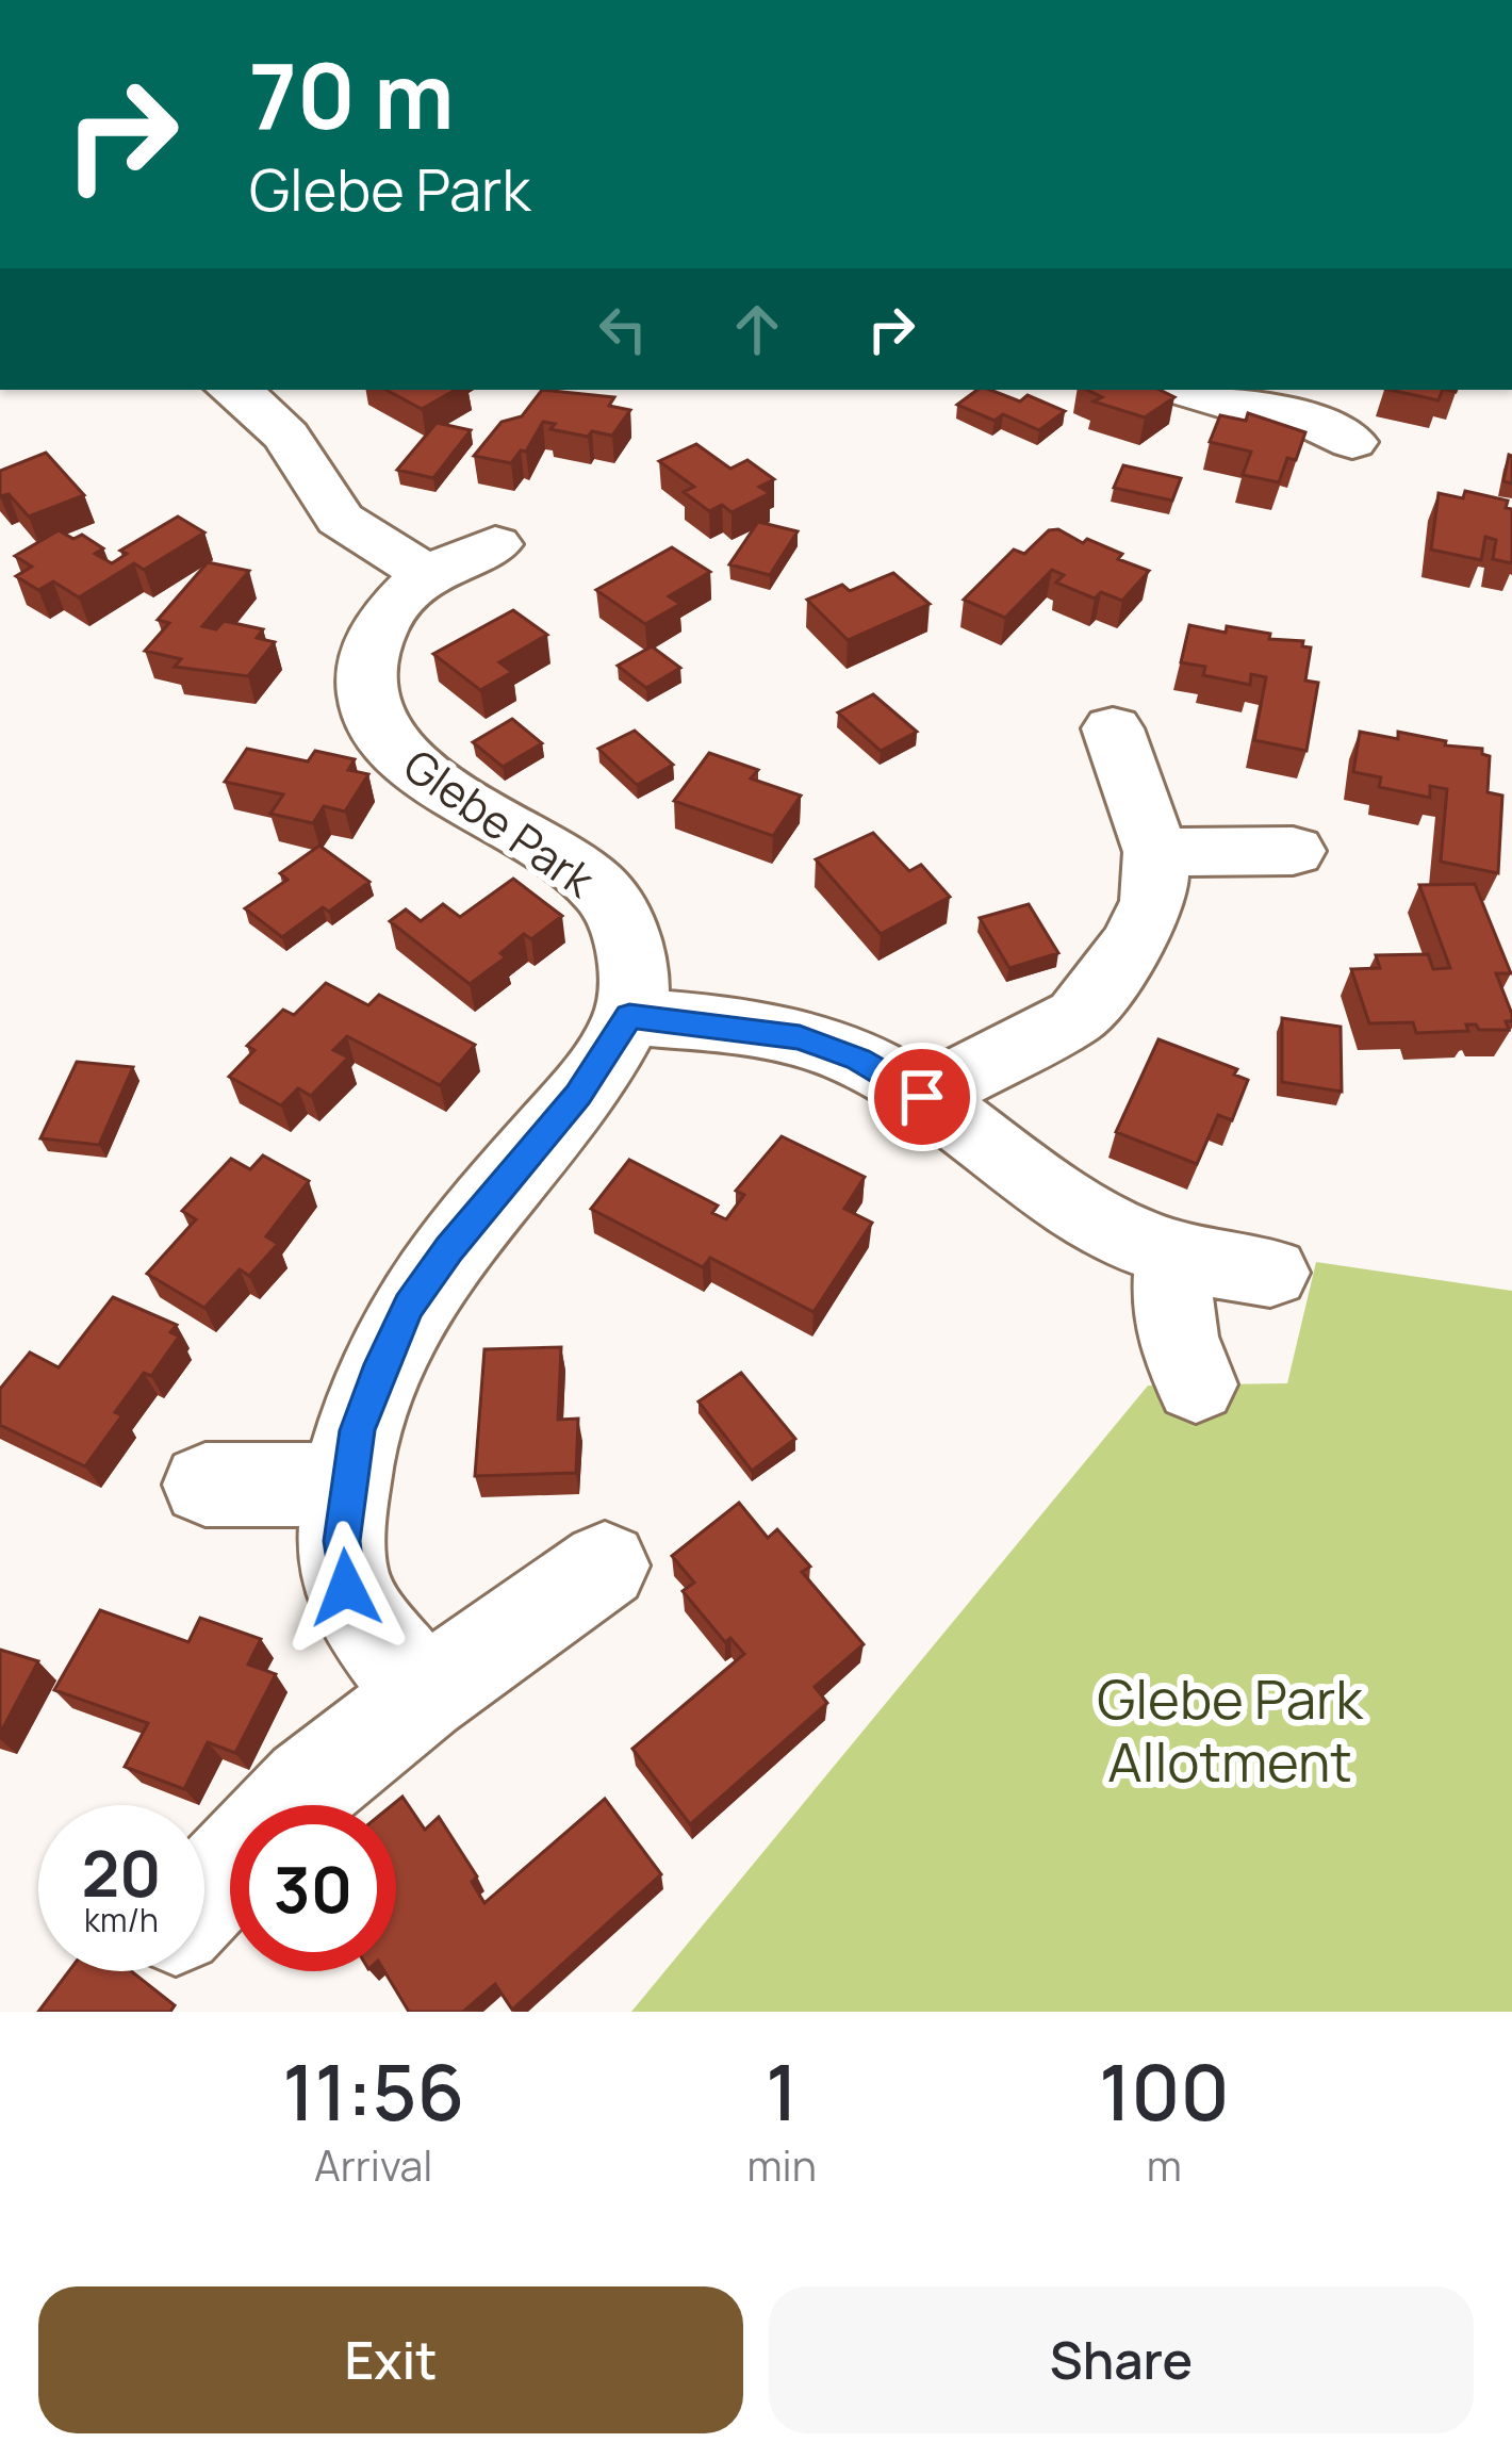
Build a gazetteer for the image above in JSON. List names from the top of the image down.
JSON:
{
  "streets": {
    "street": ["Glebe Park"]
  },
  "parks": ["Glebe Park Allotment"],
  "page": {
    "turn": ["70 m", "Glebe Park"],
    "speed": "20 km/h",
    "limit": "30",
    "eta": [
      "11:56",
      "Arrival",
      "1",
      "min",
      "100",
      "m"
    ],
    "buttons": ["Exit", "Share"]
  }
}
